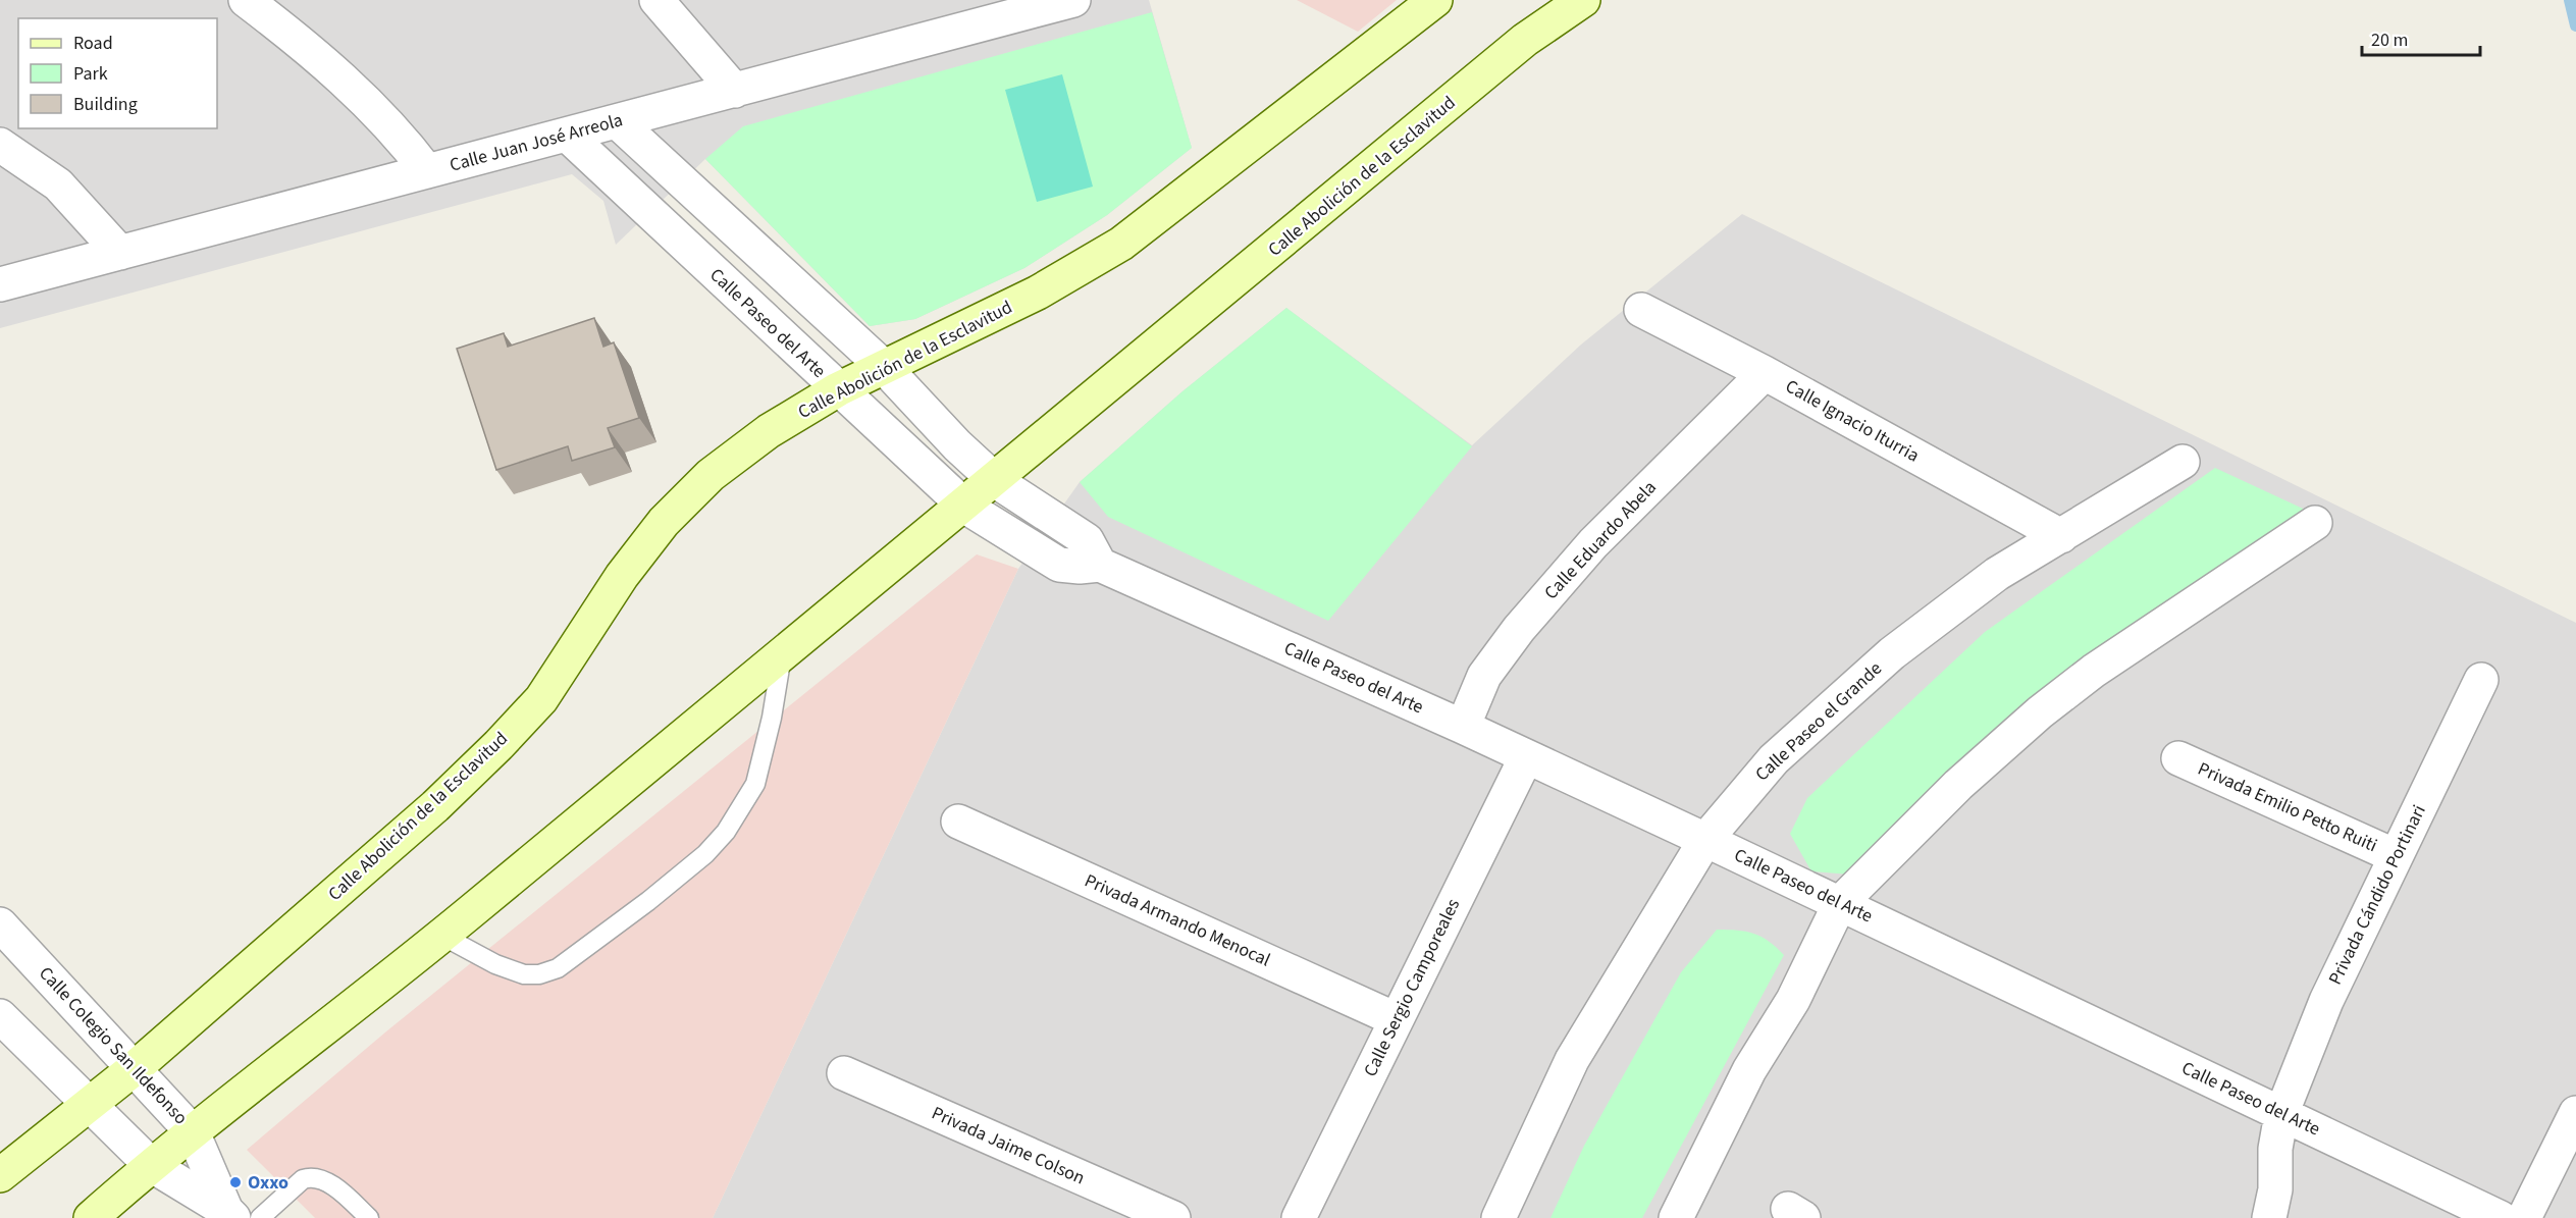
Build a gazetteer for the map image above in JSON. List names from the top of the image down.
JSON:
{
  "streets": {
    "main road": ["Calle Abolición de la Esclavitud"],
    "street": [
      "Calle Juan José Arreola",
      "Calle Paseo del Arte",
      "Calle Ignacio Iturria",
      "Calle Eduardo Abela",
      "Calle Paseo el Grande",
      "Privada Emilio Petto Ruiti",
      "Privada Cándido Portinari",
      "Privada Armando Menocal",
      "Calle Sergio Camporeales",
      "Calle Colegio San Ildefonso",
      "Privada Jaime Colson"
    ]
  },
  "crossings": [
    ["Calle Juan José Arreola", "Calle Paseo del Arte"],
    ["Calle Abolición de la Esclavitud", "Calle Paseo del Arte"],
    ["Calle Abolición de la Esclavitud", "Calle Colegio San Ildefonso"],
    ["Calle Paseo del Arte", "Calle Eduardo Abela"],
    ["Calle Paseo del Arte", "Calle Paseo el Grande"],
    ["Calle Paseo del Arte", "Privada Cándido Portinari"],
    ["Calle Paseo del Arte", "Calle Sergio Camporeales"],
    ["Calle Ignacio Iturria", "Calle Eduardo Abela"],
    ["Calle Ignacio Iturria", "Calle Paseo el Grande"],
    ["Privada Emilio Petto Ruiti", "Privada Cándido Portinari"],
    ["Privada Armando Menocal", "Calle Sergio Camporeales"]
  ],
  "places": ["Oxxo"],
  "legend": ["Road", "Park", "Building"],
  "scale_bar": "20 m"
}
